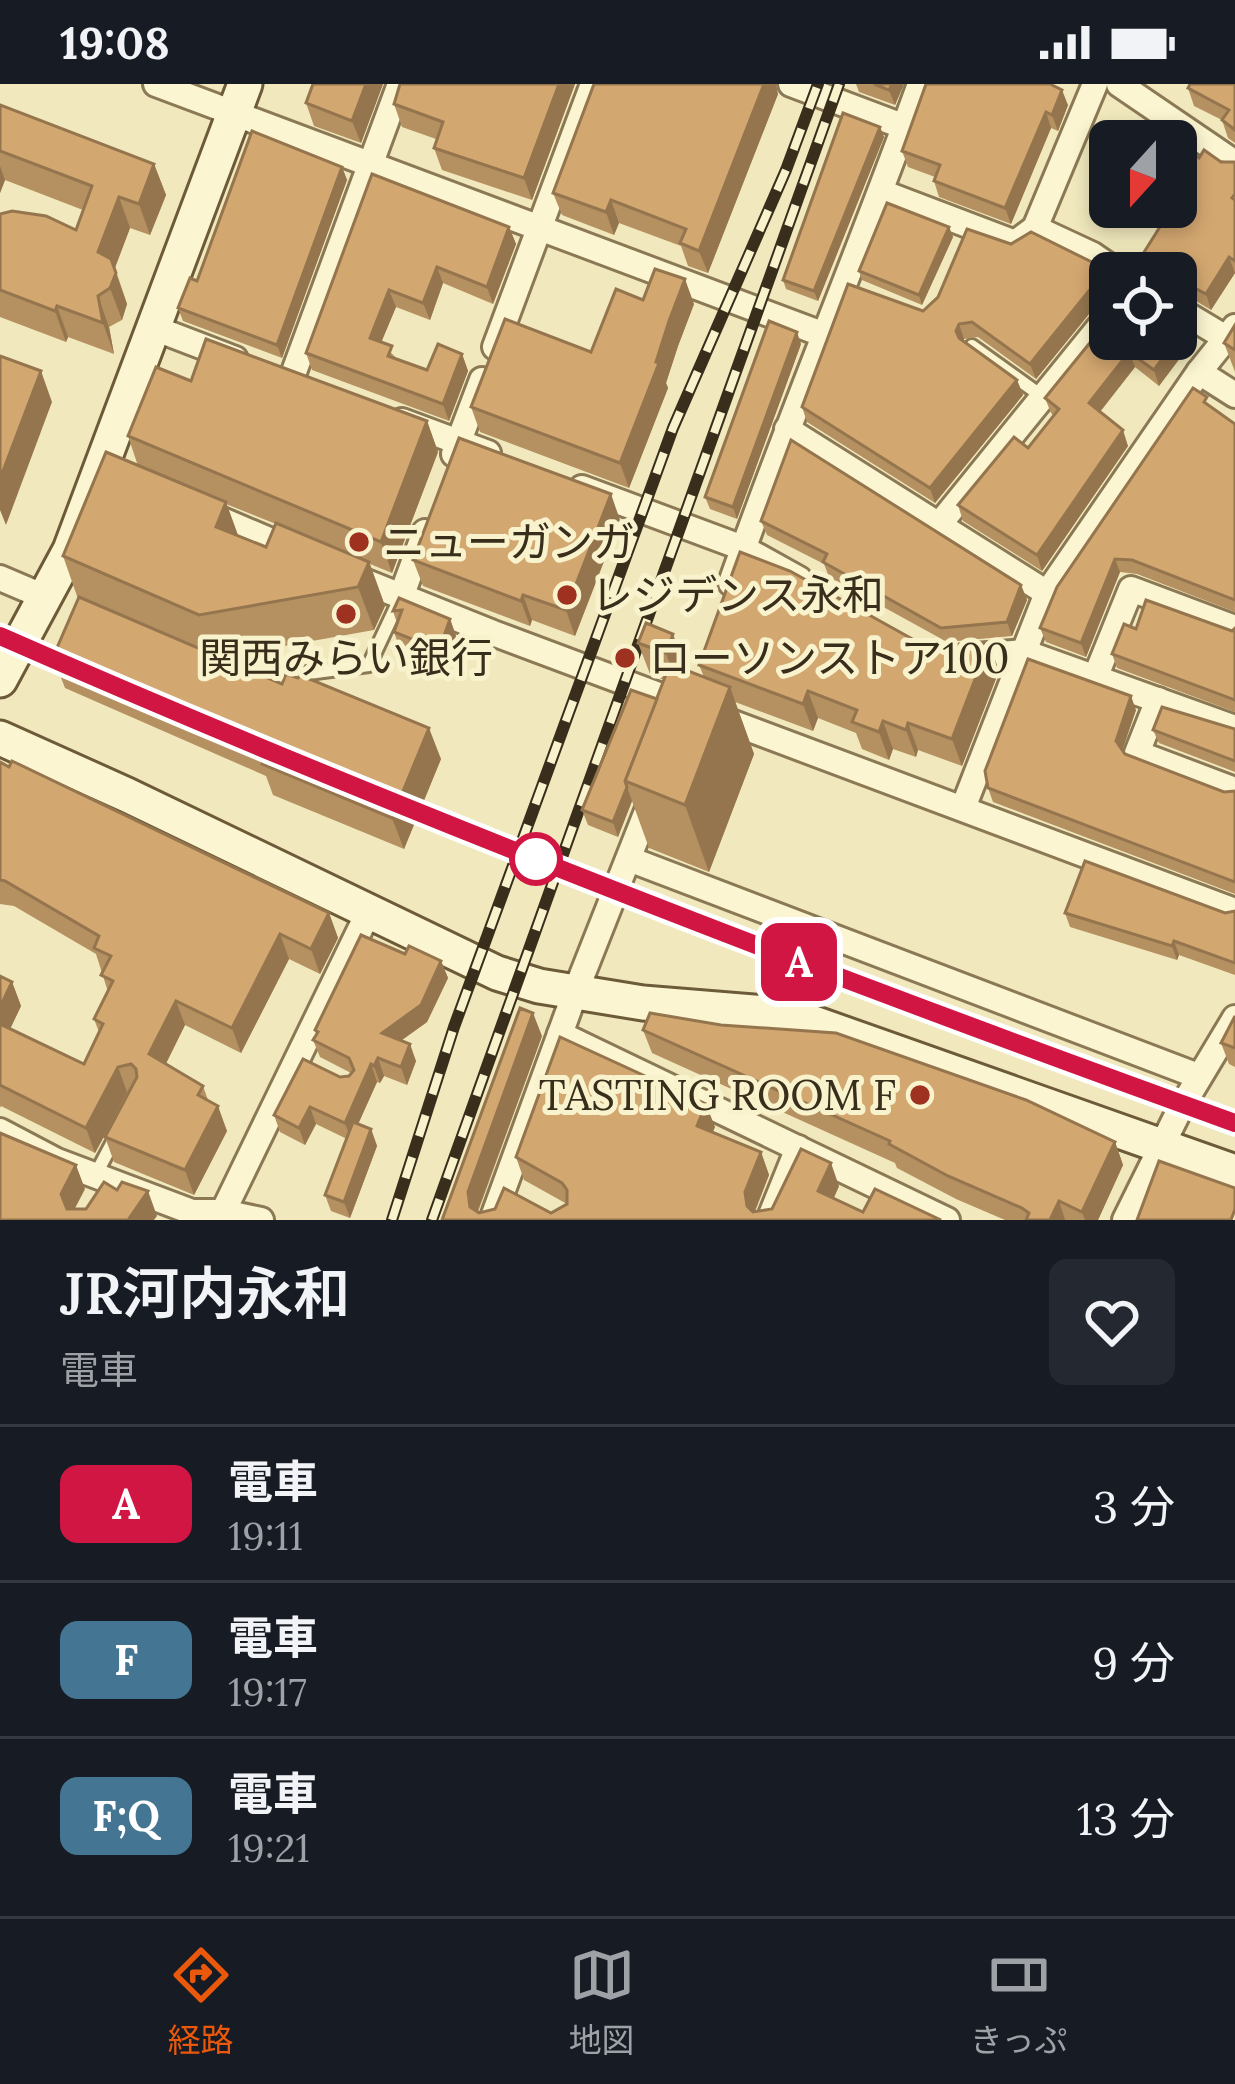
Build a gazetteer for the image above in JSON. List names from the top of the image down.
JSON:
{
  "places": [
    "ニューガンガ",
    "レジデンス永和",
    "関西みらい銀行",
    "ローソンストア100",
    "TASTING ROOM F"
  ],
  "north": "bottom",
  "page": {
    "status": "19:08",
    "on_map": "A",
    "heading": ["JR河内永和", "電車"],
    "list": [
      {
        "mark": "A",
        "name": "電車",
        "note": "19:11",
        "value": "3 分"
      },
      {
        "mark": "F",
        "name": "電車",
        "note": "19:17",
        "value": "9 分"
      },
      {
        "mark": "F;Q",
        "name": "電車",
        "note": "19:21",
        "value": "13 分"
      }
    ],
    "tabs": ["経路", "地図", "きっぷ"]
  }
}
